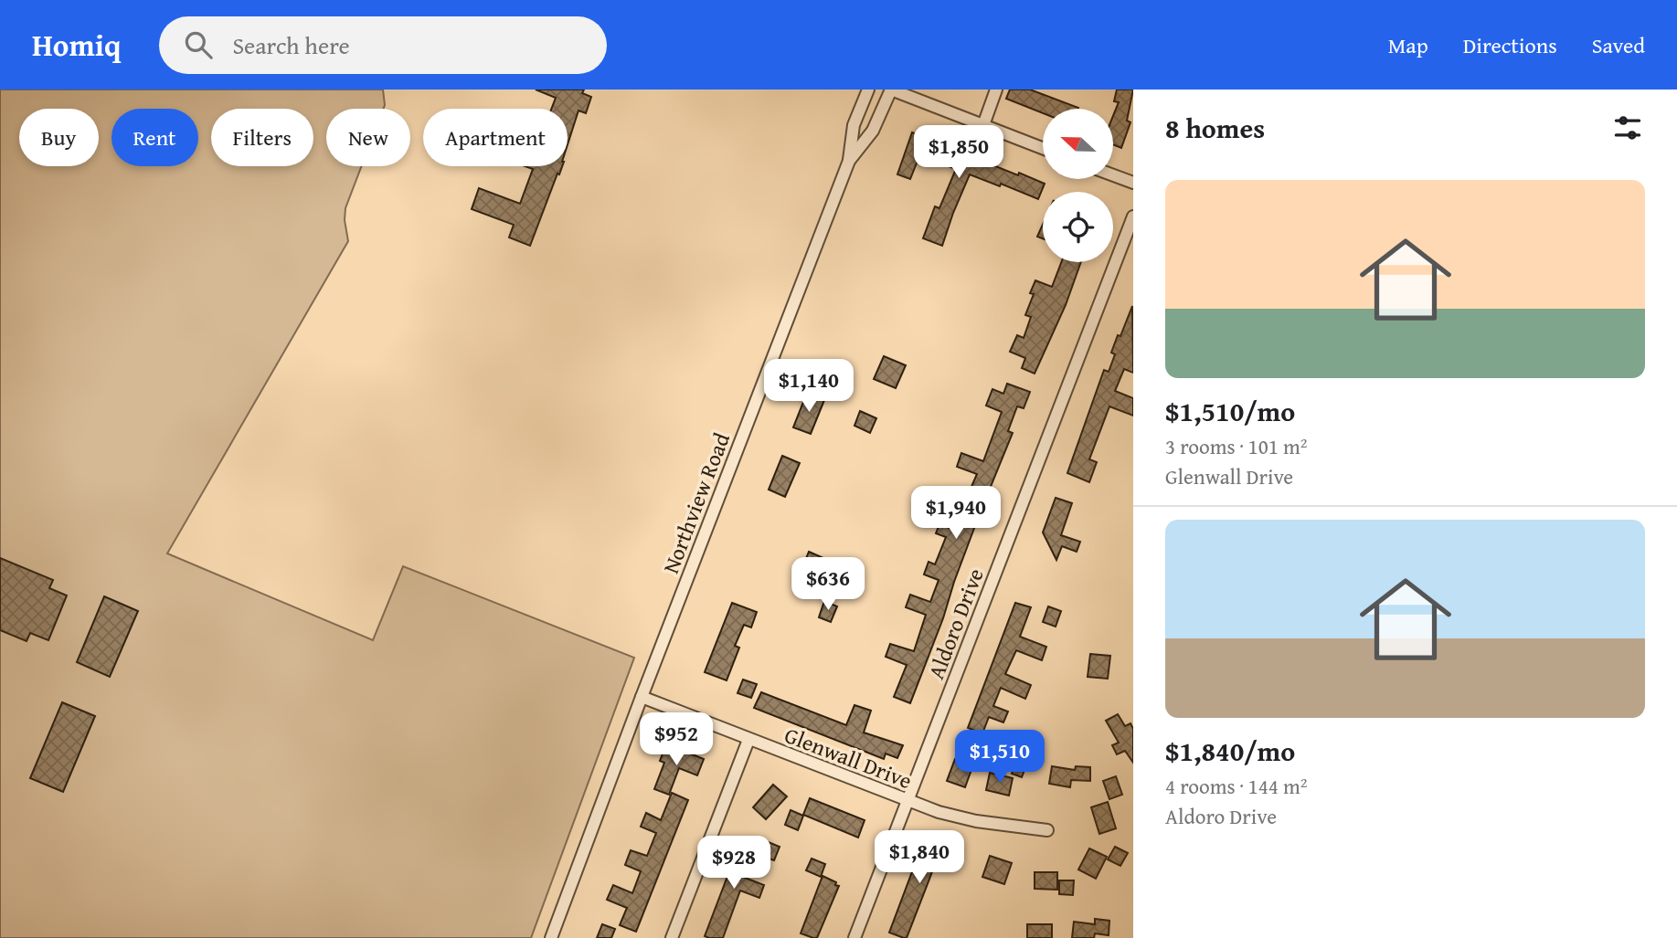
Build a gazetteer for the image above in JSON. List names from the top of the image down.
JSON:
{
  "streets": {
    "street": ["Northview Road", "Aldoro Drive", "Glenwall Drive"]
  },
  "crossings": [
    ["Northview Road", "Glenwall Drive"],
    ["Aldoro Drive", "Glenwall Drive"]
  ],
  "north": "left",
  "page": {
    "header": "Homiq",
    "search": "Search here",
    "nav": ["Map", "Directions", "Saved"],
    "heading": "8 homes",
    "chip": [
      "Buy",
      "Rent",
      "Filters",
      "New",
      "Apartment"
    ],
    "price": [
      "$1,850",
      "$1,140",
      "$1,940",
      "$636",
      "$952",
      "$1,510",
      "$1,840",
      "$928"
    ],
    "list": [
      {
        "name": "$1,510/mo",
        "note": "3 rooms · 101 m² · Glenwall Drive"
      },
      {
        "name": "$1,840/mo",
        "note": "4 rooms · 144 m² · Aldoro Drive"
      }
    ]
  }
}
